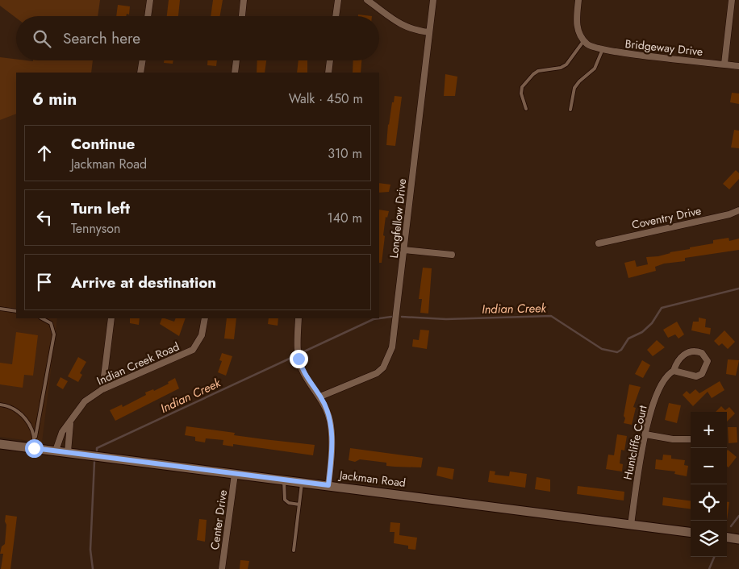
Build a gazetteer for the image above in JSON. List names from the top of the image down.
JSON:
{
  "streets": {
    "street": [
      "Bridgeway Drive",
      "Coventry Drive",
      "Longfellow Drive",
      "Indian Creek Road",
      "Huntcliffe Court",
      "Jackman Road",
      "Center Drive"
    ]
  },
  "crossings": [
    ["Indian Creek Road", "Jackman Road"],
    ["Huntcliffe Court", "Jackman Road"],
    ["Jackman Road", "Center Drive"]
  ],
  "water": ["Indian Creek"],
  "page": {
    "search": "Search here",
    "heading": ["6 min", "Walk · 450 m"],
    "list": [
      ["Continue", "Jackman Road", "310 m"],
      ["Turn left", "Tennyson", "140 m"],
      "Arrive at destination"
    ],
    "map_buttons": ["+", "−"]
  }
}
